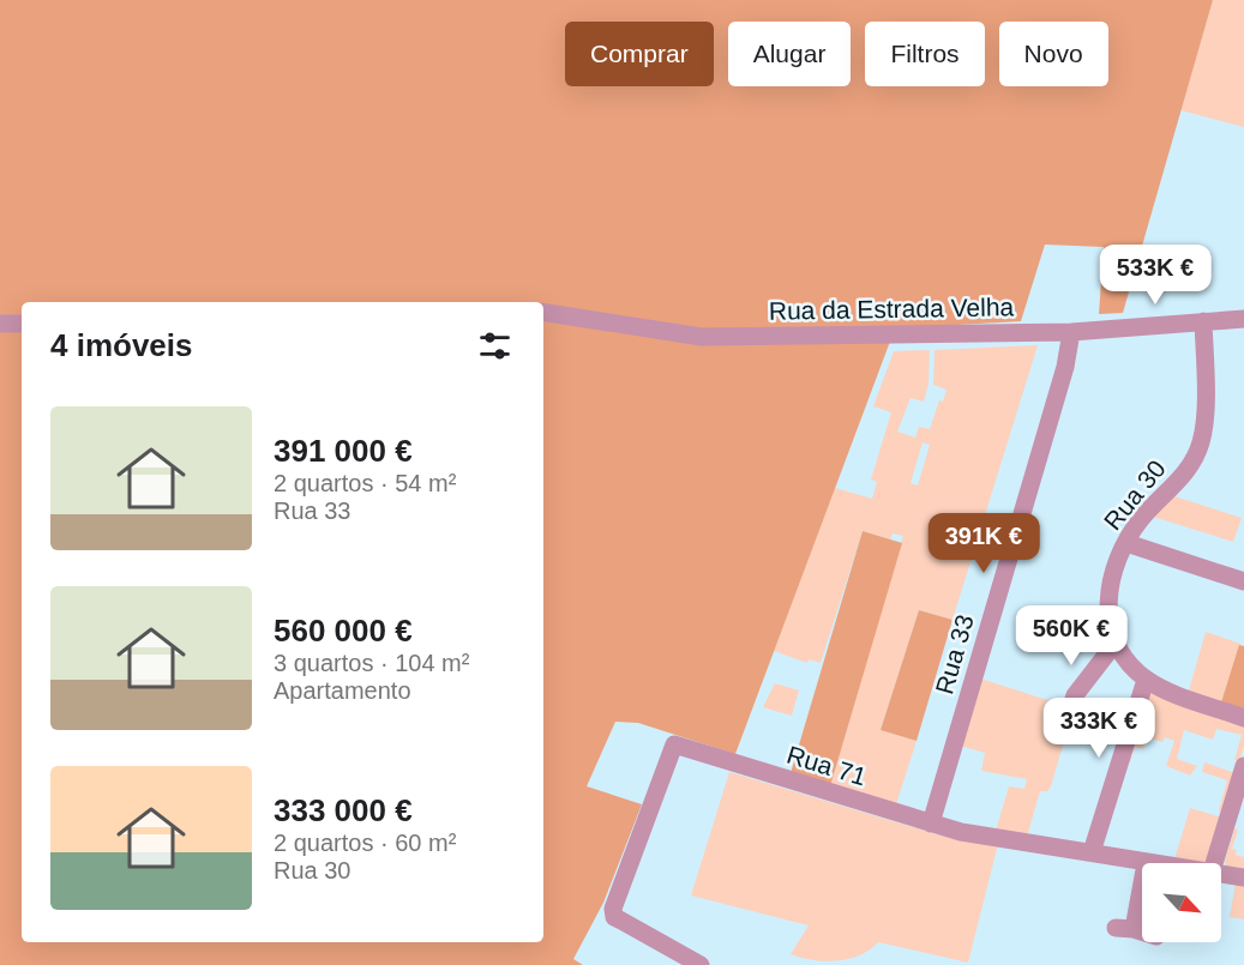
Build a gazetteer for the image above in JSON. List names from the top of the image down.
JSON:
{
  "streets": {
    "street": [
      "Rua da Estrada Velha",
      "Rua 30",
      "Rua 33",
      "Rua 71"
    ]
  },
  "crossings": [
    ["Rua da Estrada Velha", "Rua 30"],
    ["Rua da Estrada Velha", "Rua 33"],
    ["Rua 33", "Rua 71"]
  ],
  "north": "bottom right",
  "page": {
    "chip": [
      "Comprar",
      "Alugar",
      "Filtros",
      "Novo"
    ],
    "price": [
      "533K €",
      "391K €",
      "560K €",
      "333K €"
    ],
    "heading": "4 imóveis",
    "list": [
      {
        "name": "391 000 €",
        "note": "2 quartos · 54 m² · Rua 33"
      },
      {
        "name": "560 000 €",
        "note": "3 quartos · 104 m² · Apartamento"
      },
      {
        "name": "333 000 €",
        "note": "2 quartos · 60 m² · Rua 30"
      }
    ]
  }
}
